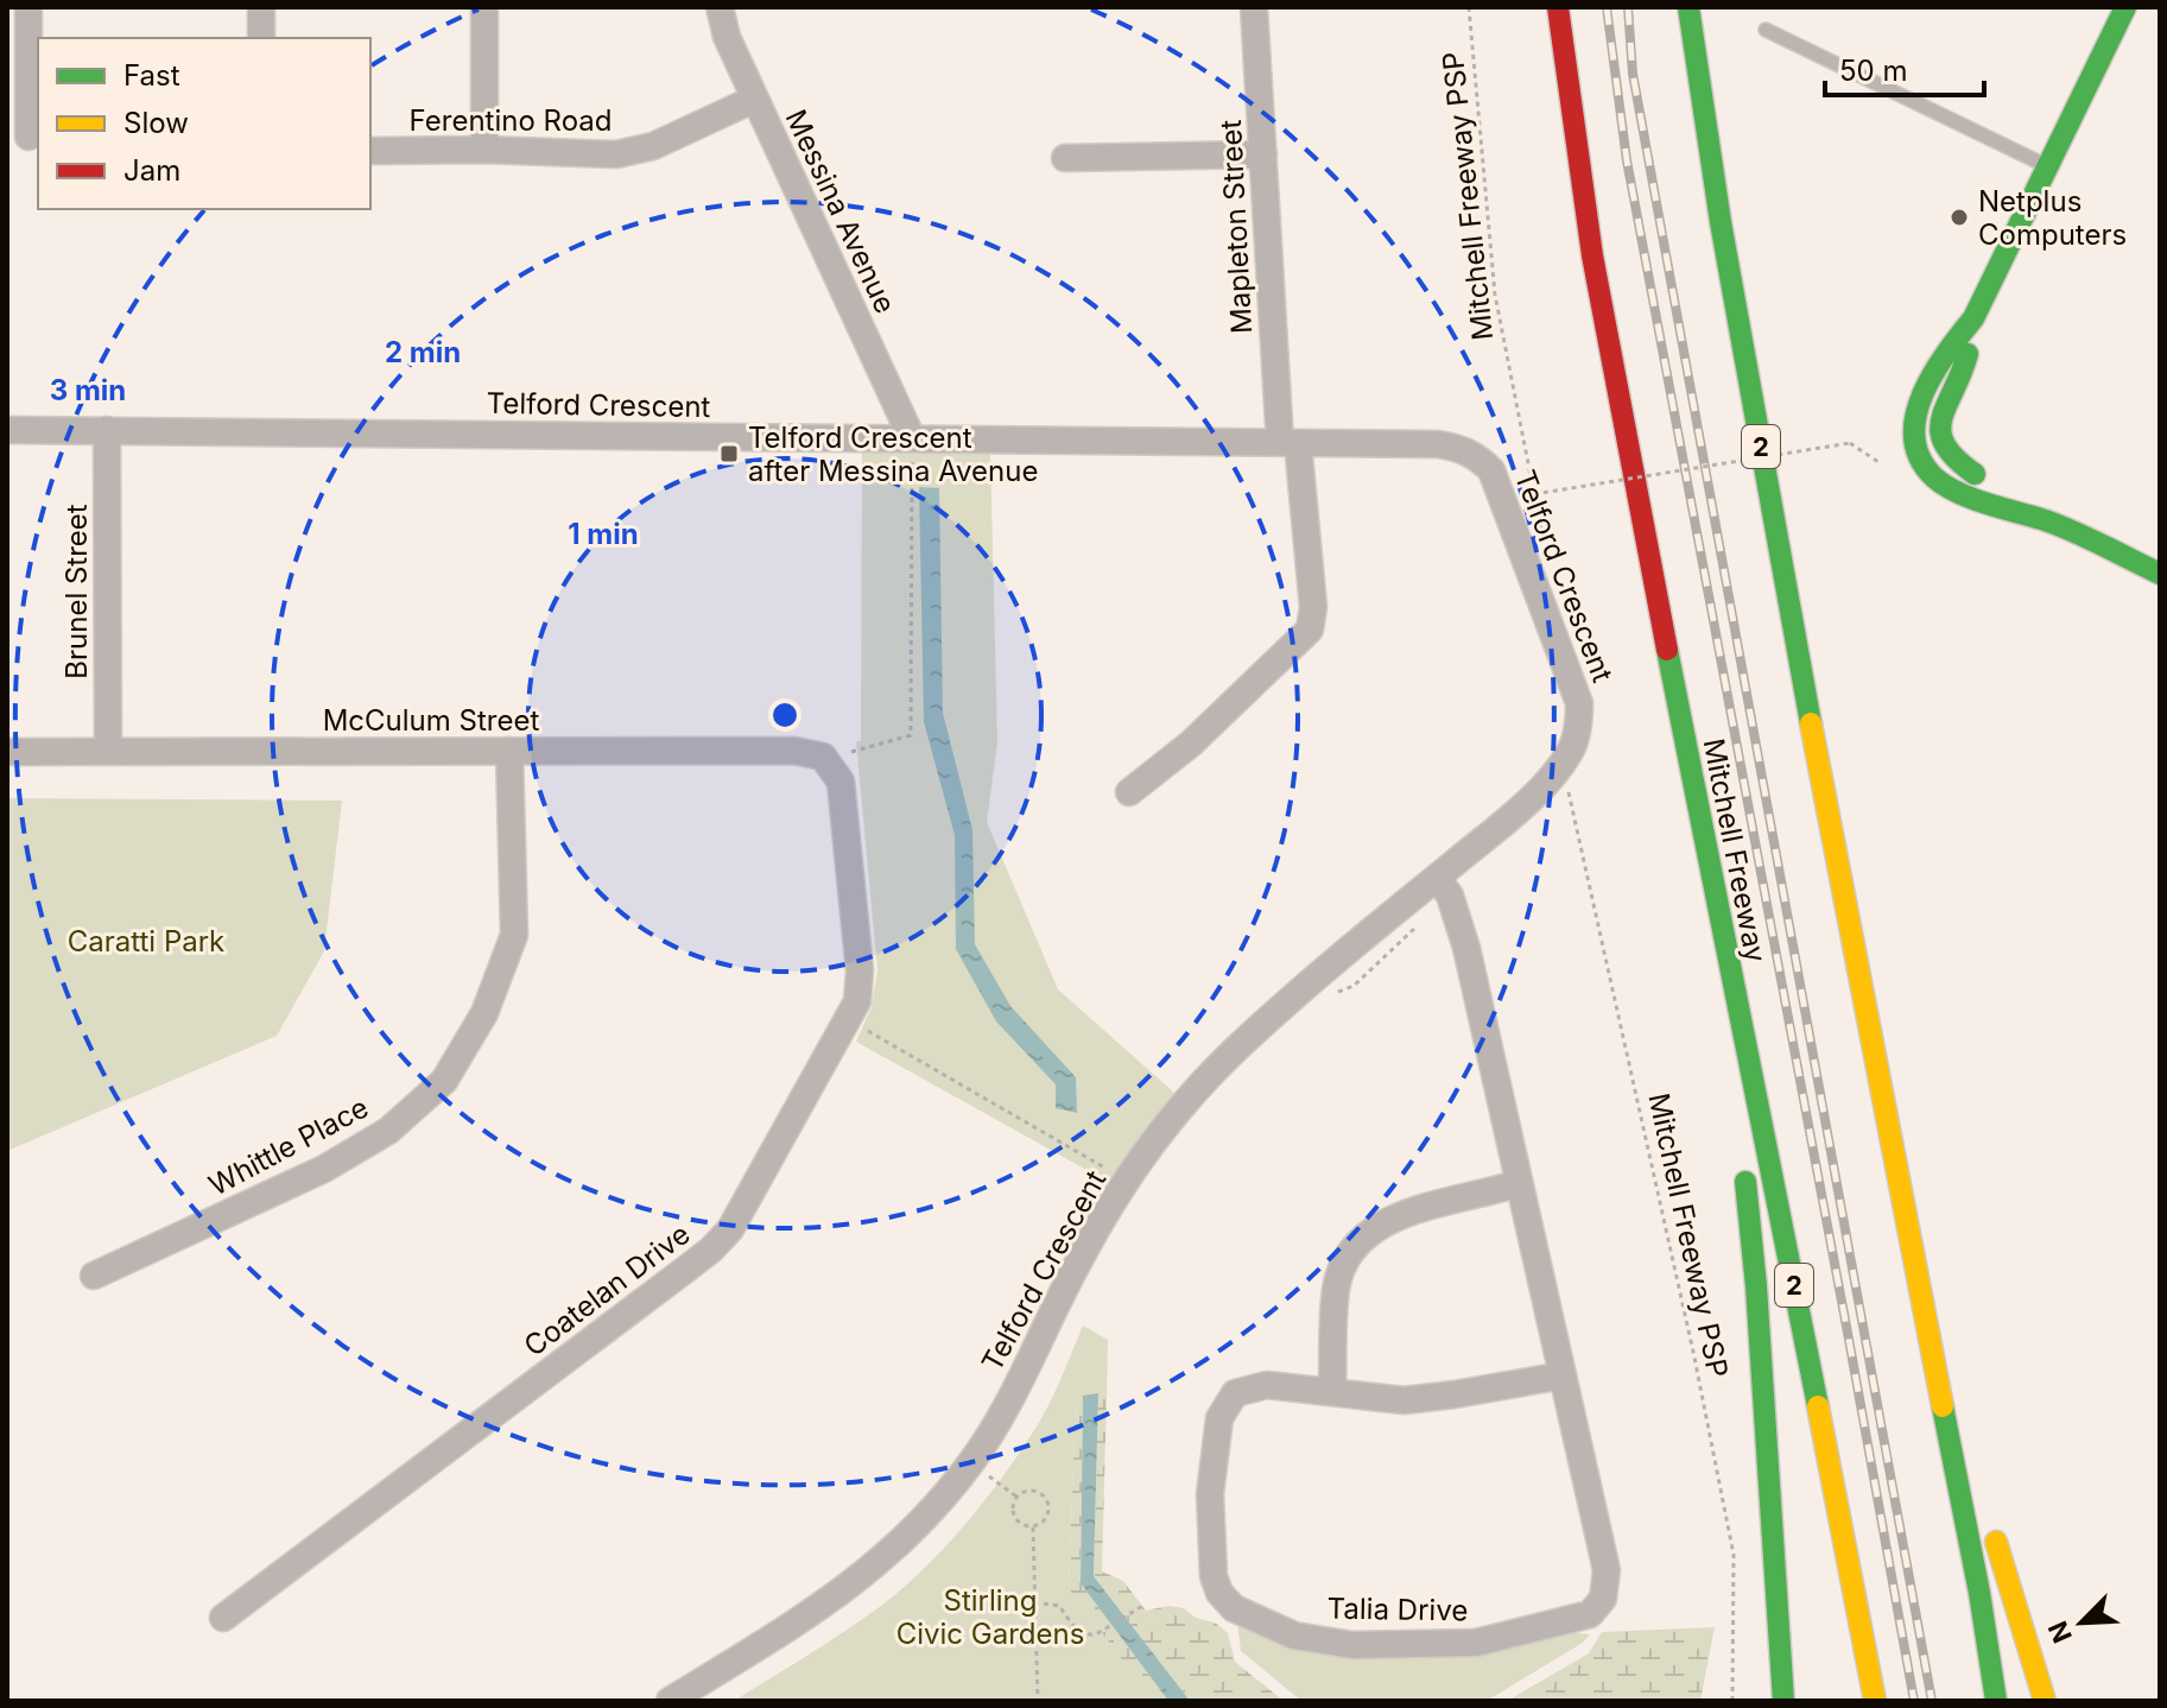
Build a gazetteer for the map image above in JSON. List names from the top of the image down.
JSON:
{
  "streets": {
    "main road": ["2", "Mitchell Freeway"],
    "street": [
      "Ferentino Road",
      "Messina Avenue",
      "Mapleton Street",
      "Telford Crescent",
      "Brunel Street",
      "McCulum Street",
      "Whittle Place",
      "Coatelan Drive",
      "Talia Drive"
    ],
    "path": ["Mitchell Freeway PSP"]
  },
  "crossings": [
    ["Ferentino Road", "Messina Avenue"],
    ["Messina Avenue", "Telford Crescent"],
    ["Mapleton Street", "Telford Crescent"],
    ["Telford Crescent", "Brunel Street"],
    ["Telford Crescent", "Talia Drive"],
    ["Brunel Street", "McCulum Street"],
    ["McCulum Street", "Whittle Place"],
    ["McCulum Street", "Coatelan Drive"]
  ],
  "parks": ["Caratti Park", "Stirling Civic Gardens"],
  "places": {
    "other": ["Netplus Computers"],
    "transit": ["Telford Crescent after Messina Avenue"]
  },
  "legend": ["Fast", "Slow", "Jam"],
  "scale_bar": "50 m",
  "north": "bottom left",
  "rings": ["2 min", "3 min", "1 min"]
}
